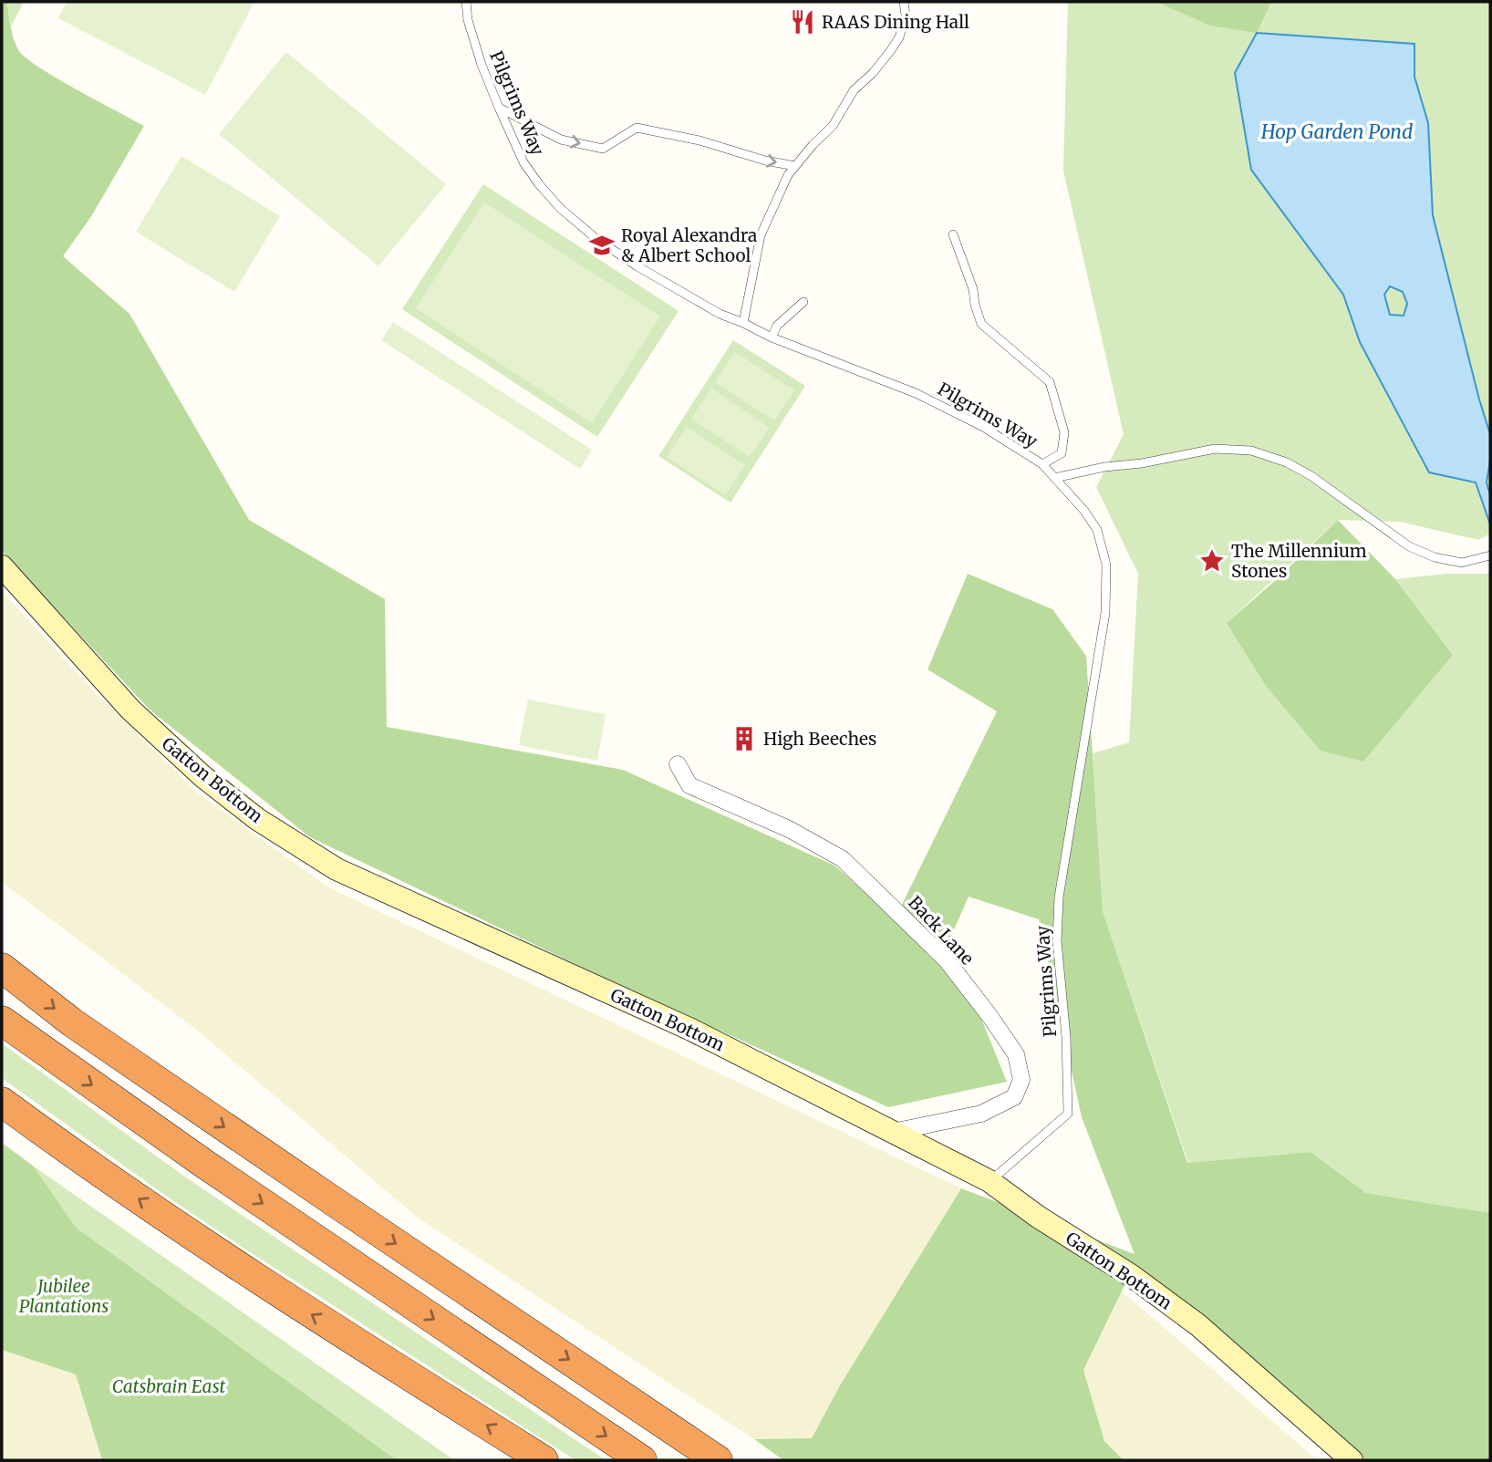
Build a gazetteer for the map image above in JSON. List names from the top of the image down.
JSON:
{
  "streets": {
    "street": ["Gatton Bottom", "Back Lane"],
    "lane": ["Pilgrims Way"]
  },
  "crossings": [
    ["Pilgrims Way", "Gatton Bottom"],
    ["Gatton Bottom", "Back Lane"]
  ],
  "water": ["Hop Garden Pond"],
  "parks": ["Jubilee Plantations", "Catsbrain East"],
  "places": {
    "restaurant": ["RAAS Dining Hall"],
    "school or university": ["Royal Alexandra & Albert School"],
    "place": ["The Millennium Stones"],
    "building": ["High Beeches"]
  }
}
